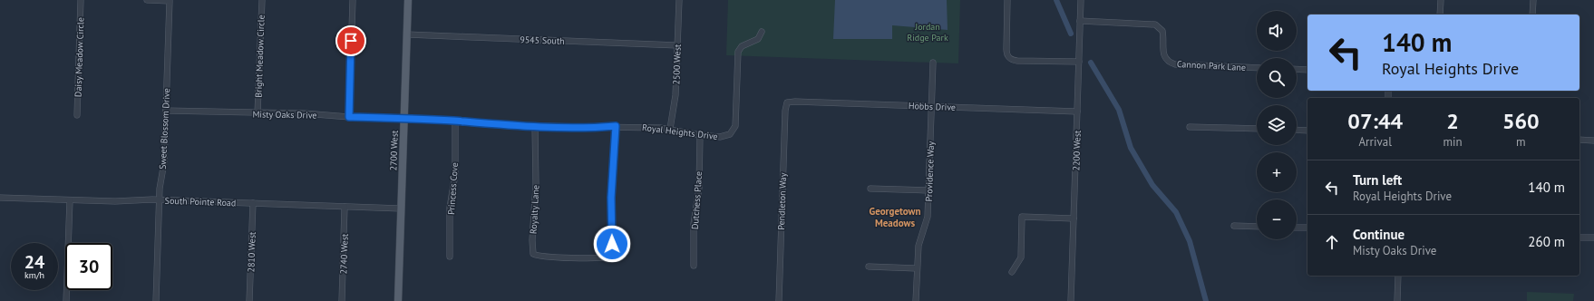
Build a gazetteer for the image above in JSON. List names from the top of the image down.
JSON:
{
  "streets": {
    "main road": ["2700 West"],
    "street": [
      "9545 South",
      "Bright Meadow Circle",
      "Daisy Meadow Circle",
      "2500 West",
      "Cannon Park Lane",
      "Hobbs Drive",
      "Misty Oaks Drive",
      "Sweet Blossom Drive",
      "Royal Heights Drive",
      "2200 West",
      "Providence Way",
      "Princess Cove",
      "Dutchess Place",
      "South Pointe Road",
      "Pendleton Way",
      "Royalty Lane",
      "2810 West",
      "2740 West"
    ]
  },
  "crossings": [
    ["9545 South", "2500 West"],
    ["9545 South", "2700 West"],
    ["Bright Meadow Circle", "Misty Oaks Drive"],
    ["2500 West", "Royal Heights Drive"],
    ["Cannon Park Lane", "2200 West"],
    ["Hobbs Drive", "2200 West"],
    ["Hobbs Drive", "Providence Way"],
    ["Hobbs Drive", "Pendleton Way"],
    ["Misty Oaks Drive", "Sweet Blossom Drive"],
    ["Misty Oaks Drive", "Royal Heights Drive"],
    ["Misty Oaks Drive", "2700 West"],
    ["Sweet Blossom Drive", "South Pointe Road"],
    ["Royal Heights Drive", "2700 West"],
    ["Royal Heights Drive", "Princess Cove"],
    ["Royal Heights Drive", "Dutchess Place"],
    ["Royal Heights Drive", "Royalty Lane"],
    ["2700 West", "South Pointe Road"],
    ["South Pointe Road", "2810 West"],
    ["South Pointe Road", "2740 West"]
  ],
  "districts": ["Georgetown Meadows"],
  "parks": ["Jordan Ridge Park"],
  "page": {
    "map_buttons": ["+", "−"],
    "turn": ["140 m", "Royal Heights Drive"],
    "eta": [
      "07:44",
      "Arrival",
      "2",
      "min",
      "560",
      "m"
    ],
    "list": [
      {
        "name": "Turn left",
        "note": "Royal Heights Drive",
        "value": "140 m"
      },
      {
        "name": "Continue",
        "note": "Misty Oaks Drive",
        "value": "260 m"
      }
    ],
    "speed": "24 km/h",
    "limit": "30"
  }
}
